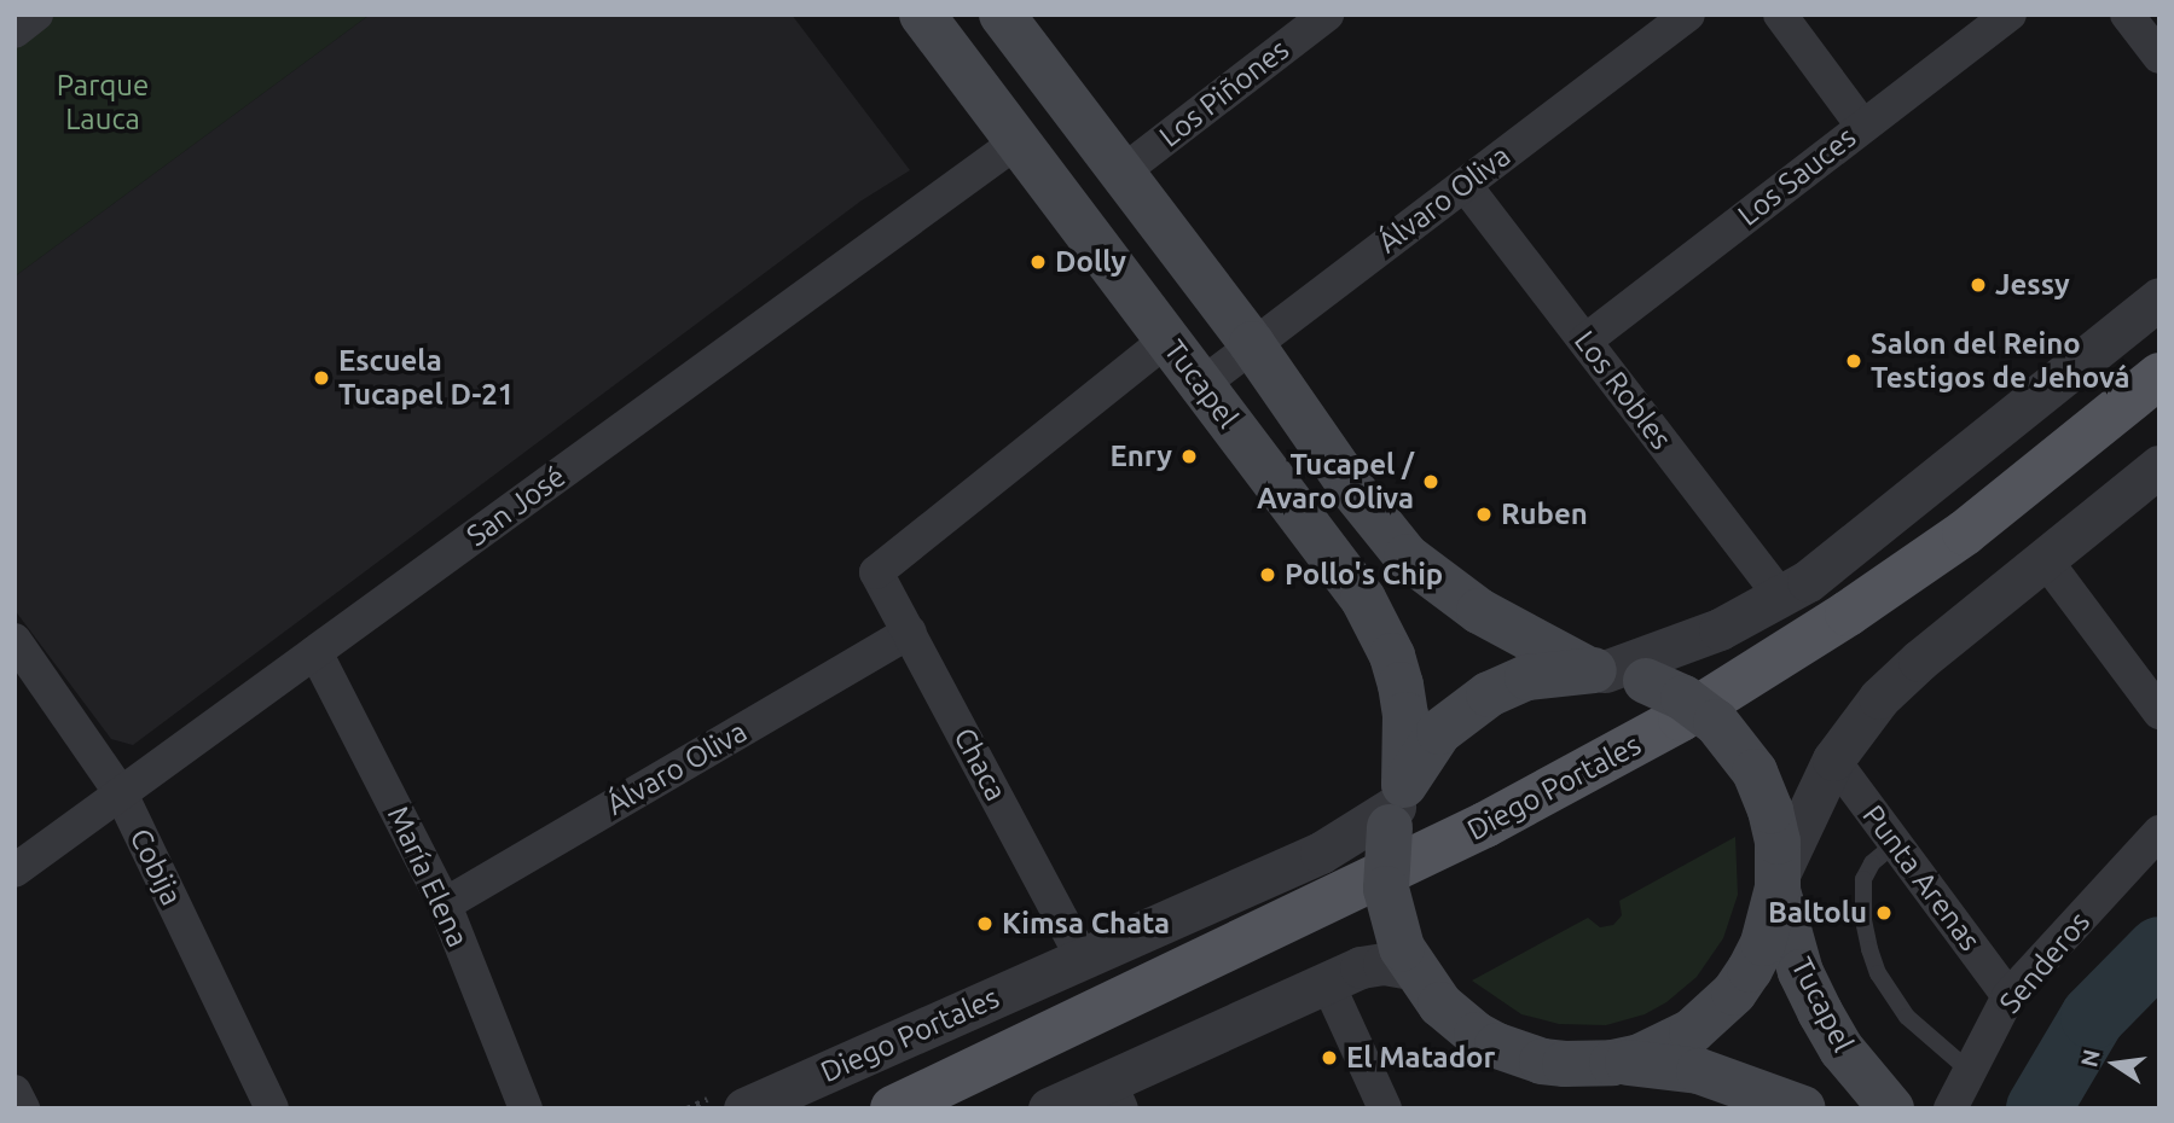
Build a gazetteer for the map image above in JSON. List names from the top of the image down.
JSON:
{
  "streets": {
    "main road": ["Tucapel", "Diego Portales"],
    "street": [
      "Los Piñones",
      "Los Sauces",
      "Álvaro Oliva",
      "Los Robles",
      "San José",
      "Chaca",
      "Cobija",
      "María Elena",
      "Punta Arenas",
      "Senderos"
    ]
  },
  "crossings": [
    ["Los Sauces", "Los Robles"],
    ["Álvaro Oliva", "Tucapel"],
    ["Álvaro Oliva", "Los Robles"],
    ["Álvaro Oliva", "Chaca"],
    ["Álvaro Oliva", "María Elena"],
    ["Tucapel", "San José"],
    ["Tucapel", "Chaca"],
    ["Tucapel", "Diego Portales"],
    ["San José", "Cobija"],
    ["San José", "María Elena"],
    ["Chaca", "Diego Portales"],
    ["Punta Arenas", "Senderos"]
  ],
  "parks": ["Parque Lauca"],
  "places": [
    "Dolly",
    "Jessy",
    "Salon del Reino Testigos de Jehová",
    "Escuela Tucapel D-21",
    "Enry",
    "Tucapel / Avaro Oliva",
    "Ruben",
    "Pollo's Chip",
    "Baltolu",
    "Kimsa Chata",
    "El Matador"
  ],
  "north": "left"
}
